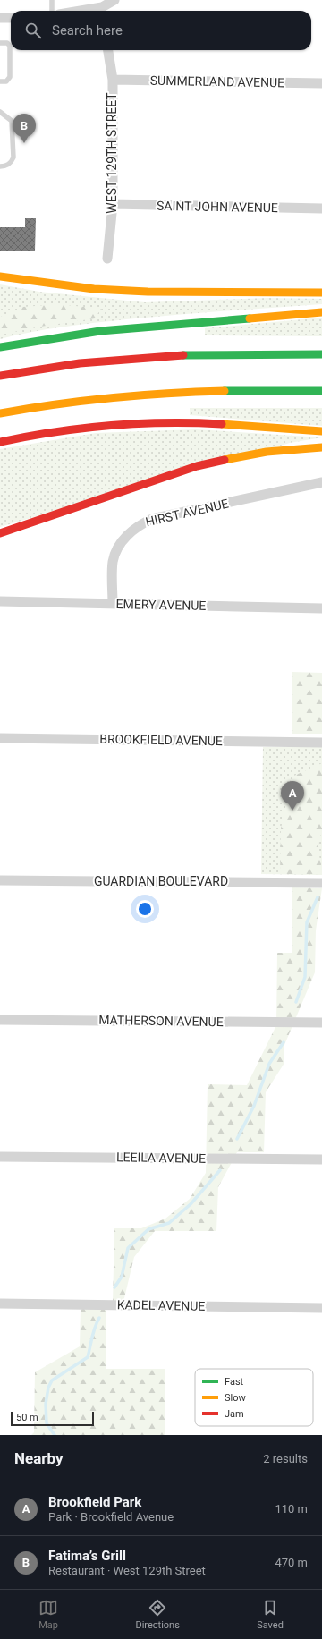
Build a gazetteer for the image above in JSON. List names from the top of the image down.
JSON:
{
  "streets": {
    "street": [
      "SUMMERLAND AVENUE",
      "WEST 129TH STREET",
      "SAINT JOHN AVENUE",
      "HIRST AVENUE",
      "EMERY AVENUE",
      "BROOKFIELD AVENUE",
      "GUARDIAN BOULEVARD",
      "MATHERSON AVENUE",
      "LEEILA AVENUE",
      "KADEL AVENUE"
    ]
  },
  "crossings": [
    ["SUMMERLAND AVENUE", "WEST 129TH STREET"],
    ["WEST 129TH STREET", "SAINT JOHN AVENUE"],
    ["HIRST AVENUE", "EMERY AVENUE"]
  ],
  "legend": ["Fast", "Slow", "Jam"],
  "scale_bar": "50 m",
  "page": {
    "search": "Search here",
    "pins": ["B", "A"],
    "scale": "50 m",
    "heading": ["Nearby", "2 results"],
    "list": [
      {
        "mark": "A",
        "name": "Brookfield Park",
        "note": "Park · Brookfield Avenue",
        "value": "110 m"
      },
      {
        "mark": "B",
        "name": "Fatima’s Grill",
        "note": "Restaurant · West 129th Street",
        "value": "470 m"
      }
    ],
    "nav": ["Map", "Directions", "Saved"]
  }
}
